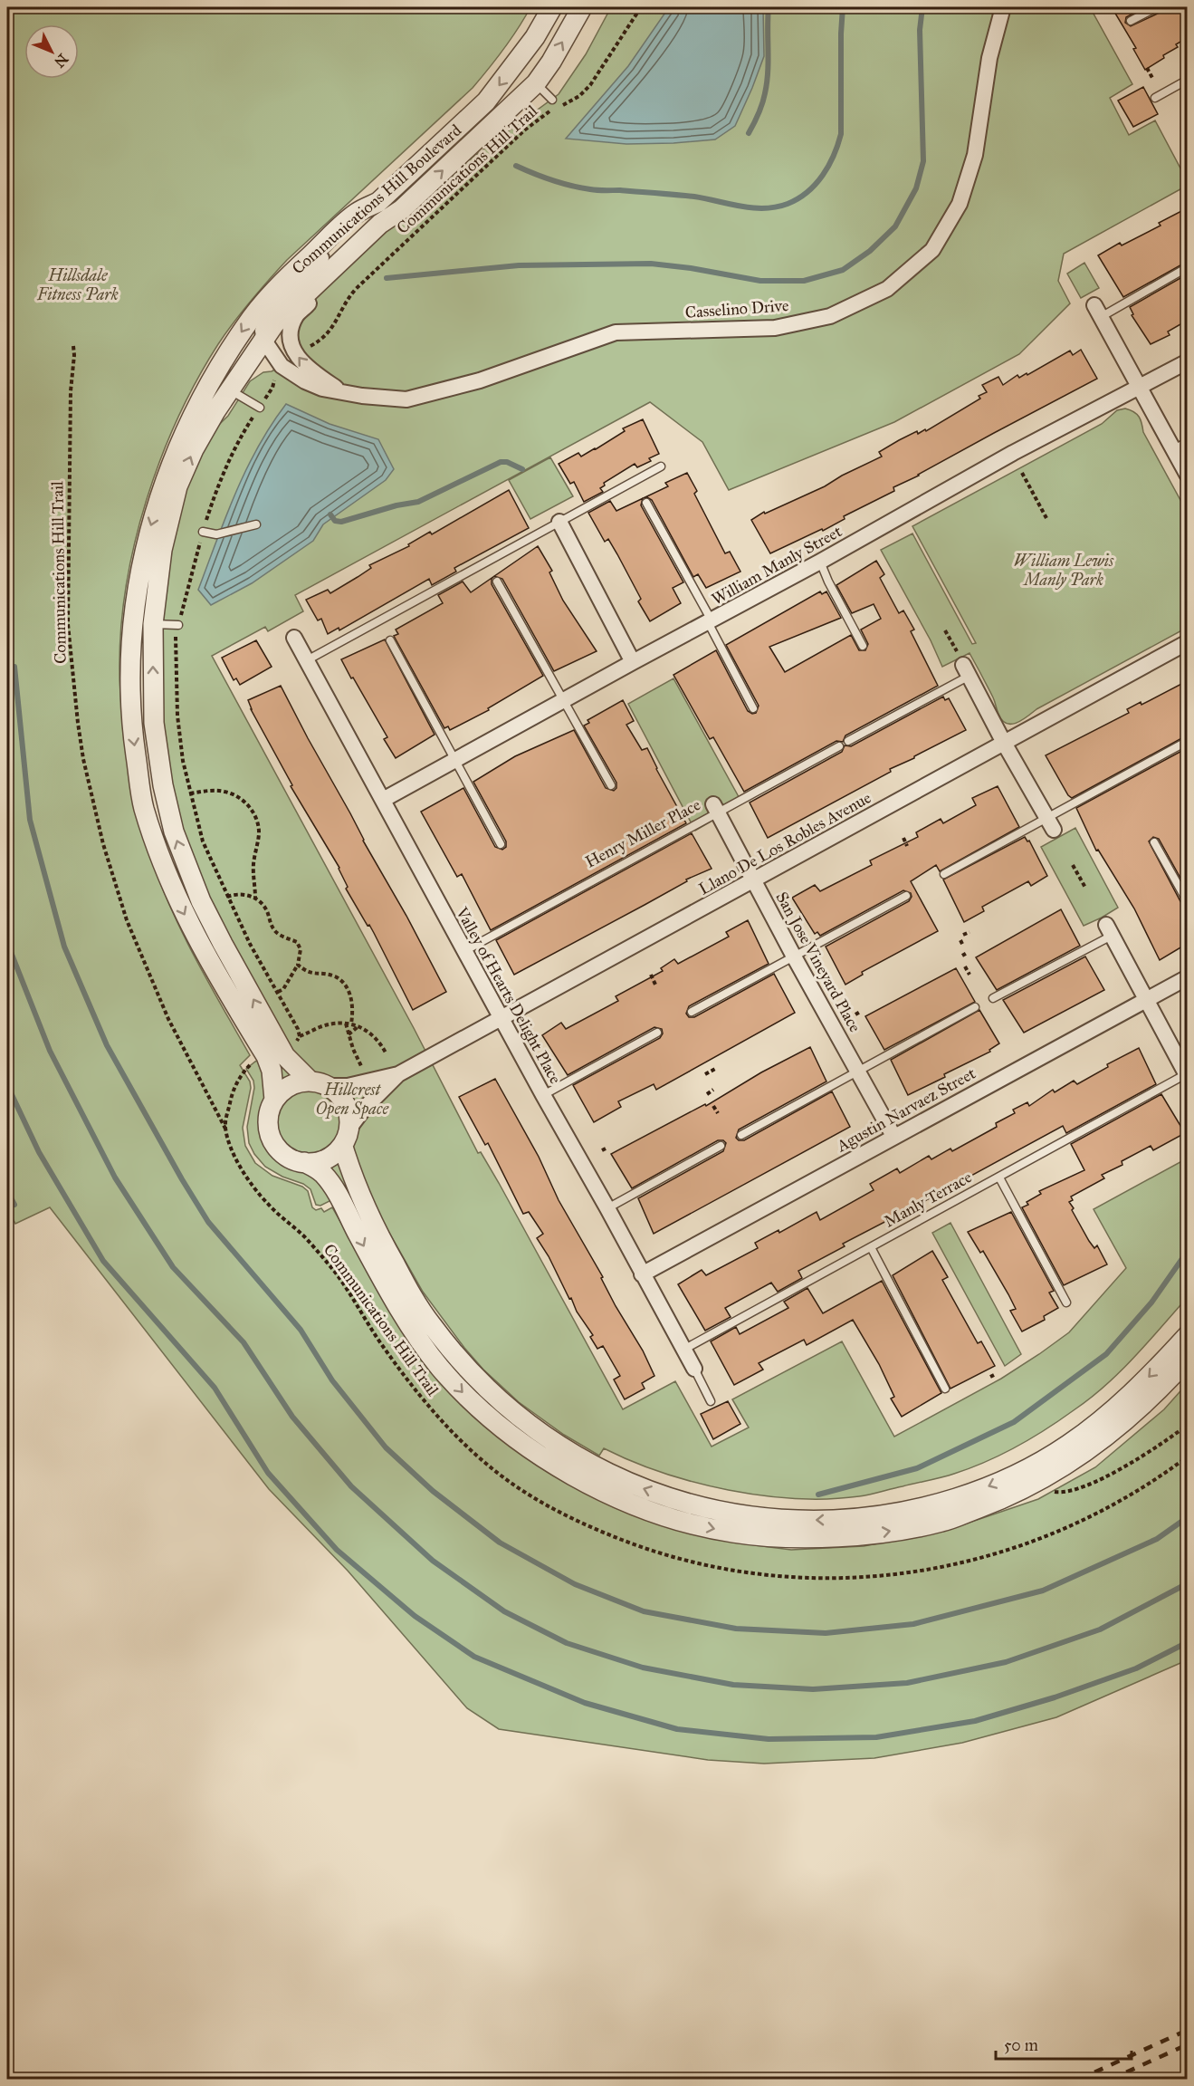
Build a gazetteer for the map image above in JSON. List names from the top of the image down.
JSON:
{
  "streets": {
    "street": [
      "Communications Hill Boulevard",
      "Casselino Drive",
      "William Manly Street",
      "Llano De Los Robles Avenue",
      "San Jose Vineyard Place",
      "Valley of Hearts Delight Place",
      "Agustin Narvaez Street"
    ],
    "lane": ["Henry Miller Place", "Manly Terrace"],
    "path": ["Communications Hill Trail"]
  },
  "crossings": [
    ["Communications Hill Boulevard", "Casselino Drive"],
    ["Communications Hill Boulevard", "Llano De Los Robles Avenue"],
    ["William Manly Street", "Valley of Hearts Delight Place"],
    ["Henry Miller Place", "San Jose Vineyard Place"],
    ["Henry Miller Place", "Valley of Hearts Delight Place"],
    ["Llano De Los Robles Avenue", "San Jose Vineyard Place"],
    ["Llano De Los Robles Avenue", "Valley of Hearts Delight Place"],
    ["San Jose Vineyard Place", "Agustin Narvaez Street"],
    ["Valley of Hearts Delight Place", "Agustin Narvaez Street"],
    ["Valley of Hearts Delight Place", "Manly Terrace"]
  ],
  "parks": ["Hillsdale Fitness Park", "William Lewis Manly Park", "Hillcrest Open Space"],
  "scale_bar": "50 m",
  "north": "bottom right"
}
